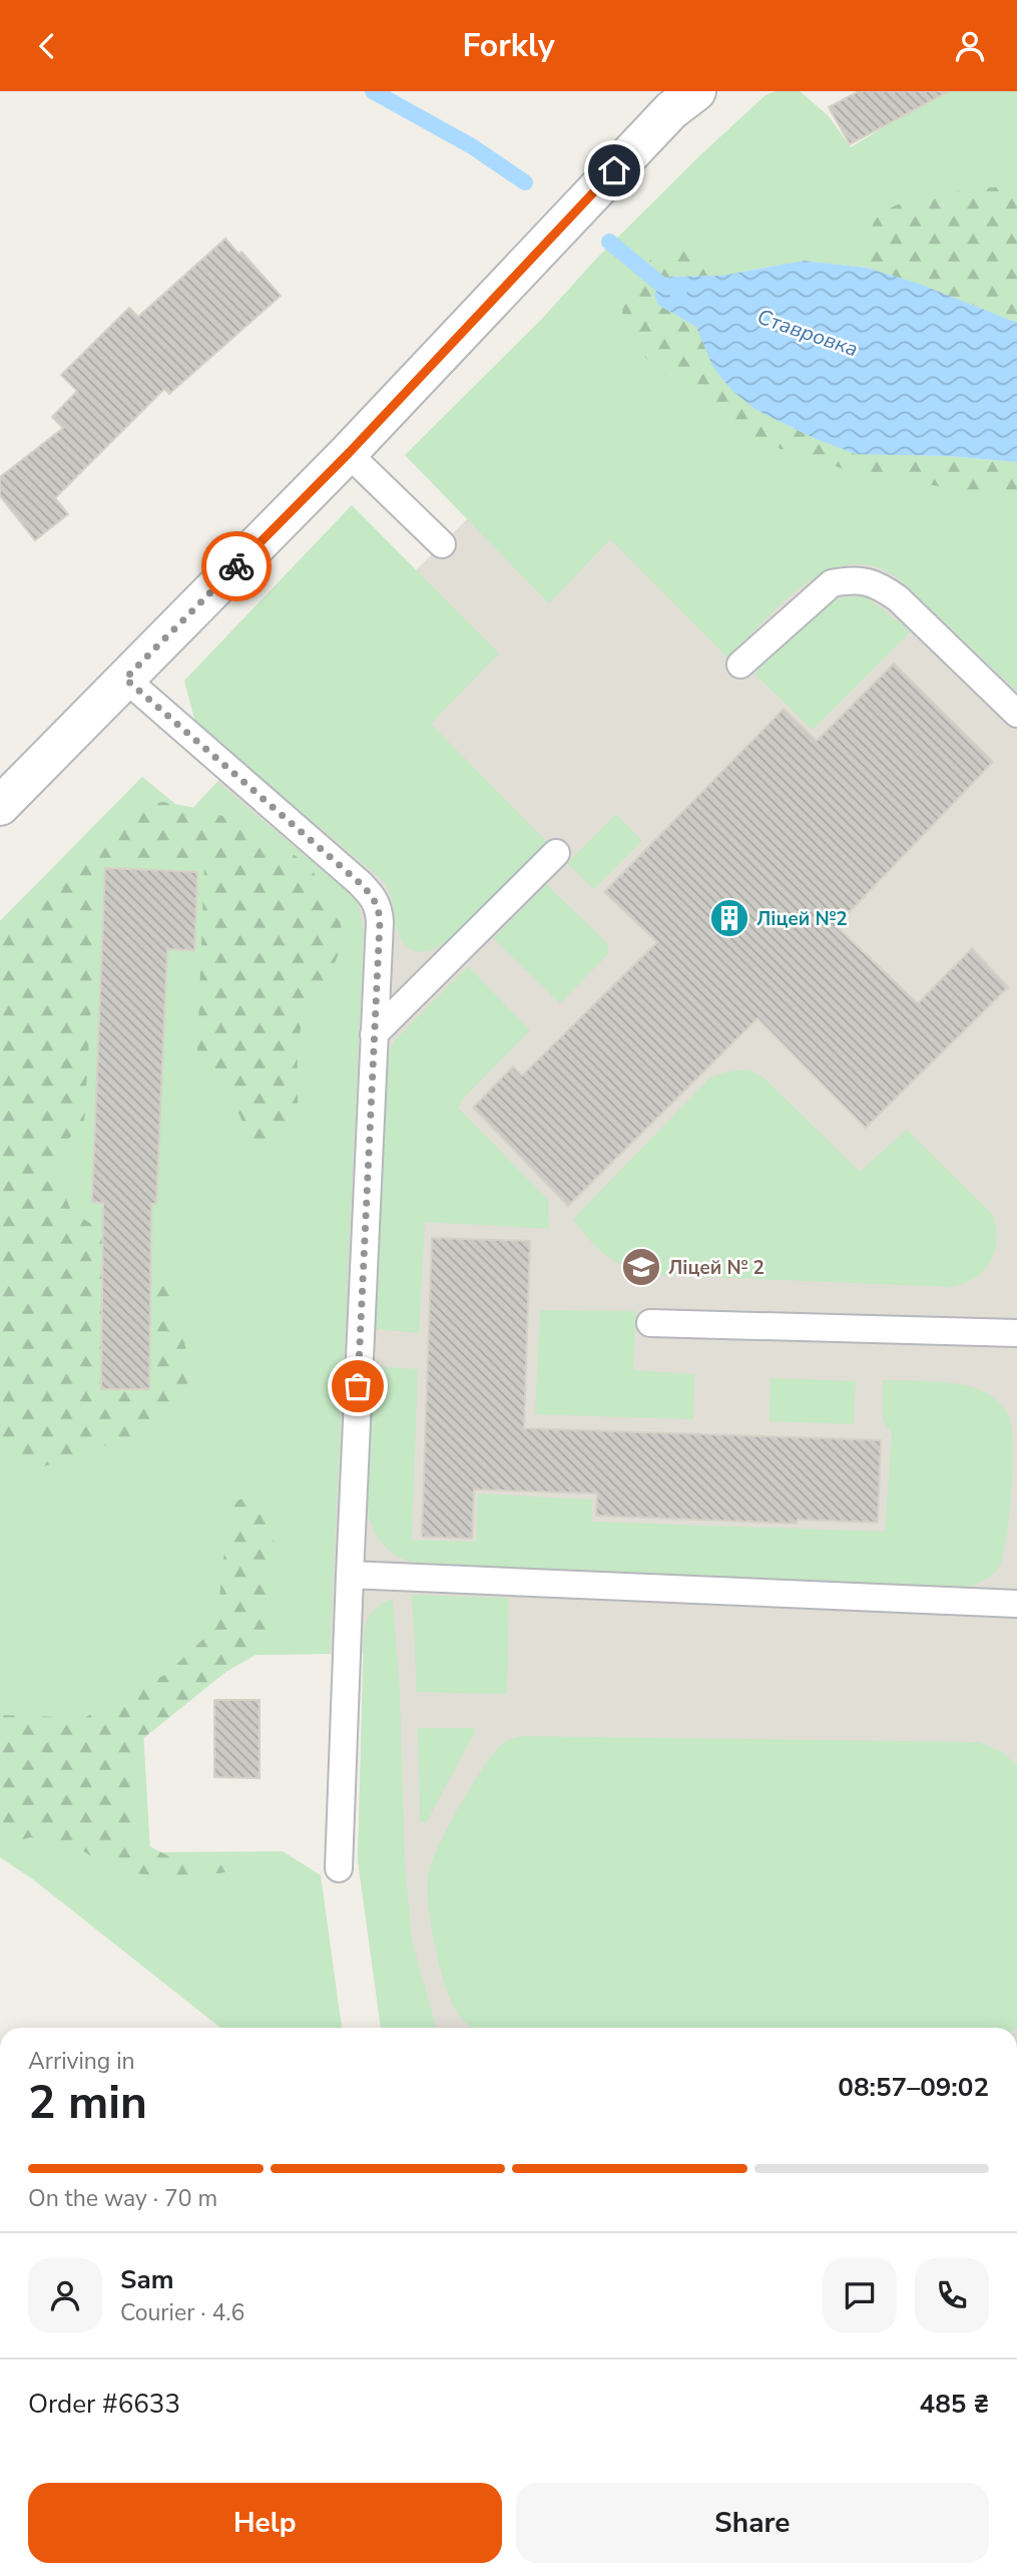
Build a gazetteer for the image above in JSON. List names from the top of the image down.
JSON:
{
  "water": ["Ставровка"],
  "places": {
    "building": ["Ліцей №2"],
    "school or university": ["Ліцей № 2"]
  },
  "page": {
    "header": "Forkly",
    "heading": ["2 min", "Arriving in", "08:57–09:02"],
    "panel": [
      "Sam",
      "Courier · 4.6",
      "Order #6633",
      "485 ₴"
    ],
    "bar": "On the way · 70 m",
    "buttons": ["Help", "Share"]
  }
}
